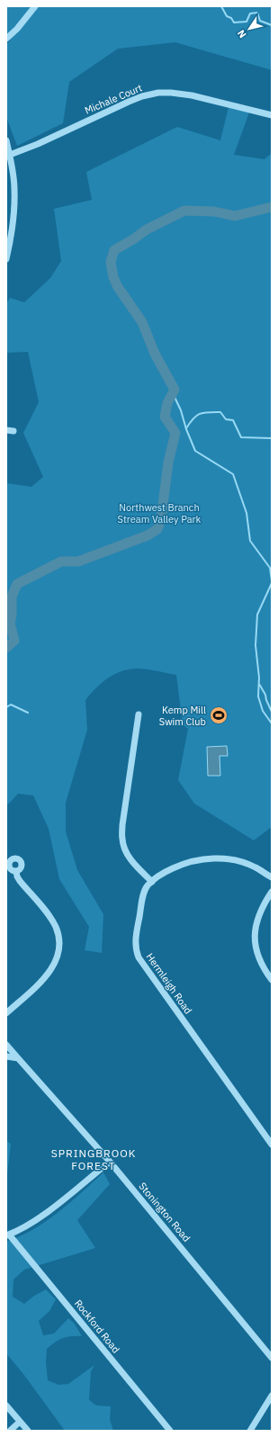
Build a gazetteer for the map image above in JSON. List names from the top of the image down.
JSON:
{
  "streets": {
    "street": [
      "Michale Court",
      "Hermleigh Road",
      "Stonington Road",
      "Rockford Road"
    ]
  },
  "districts": ["SPRINGBROOK FOREST"],
  "parks": ["Northwest Branch Stream Valley Park"],
  "places": {
    "sports": ["Kemp Mill Swim Club"]
  },
  "north": "bottom left"
}
